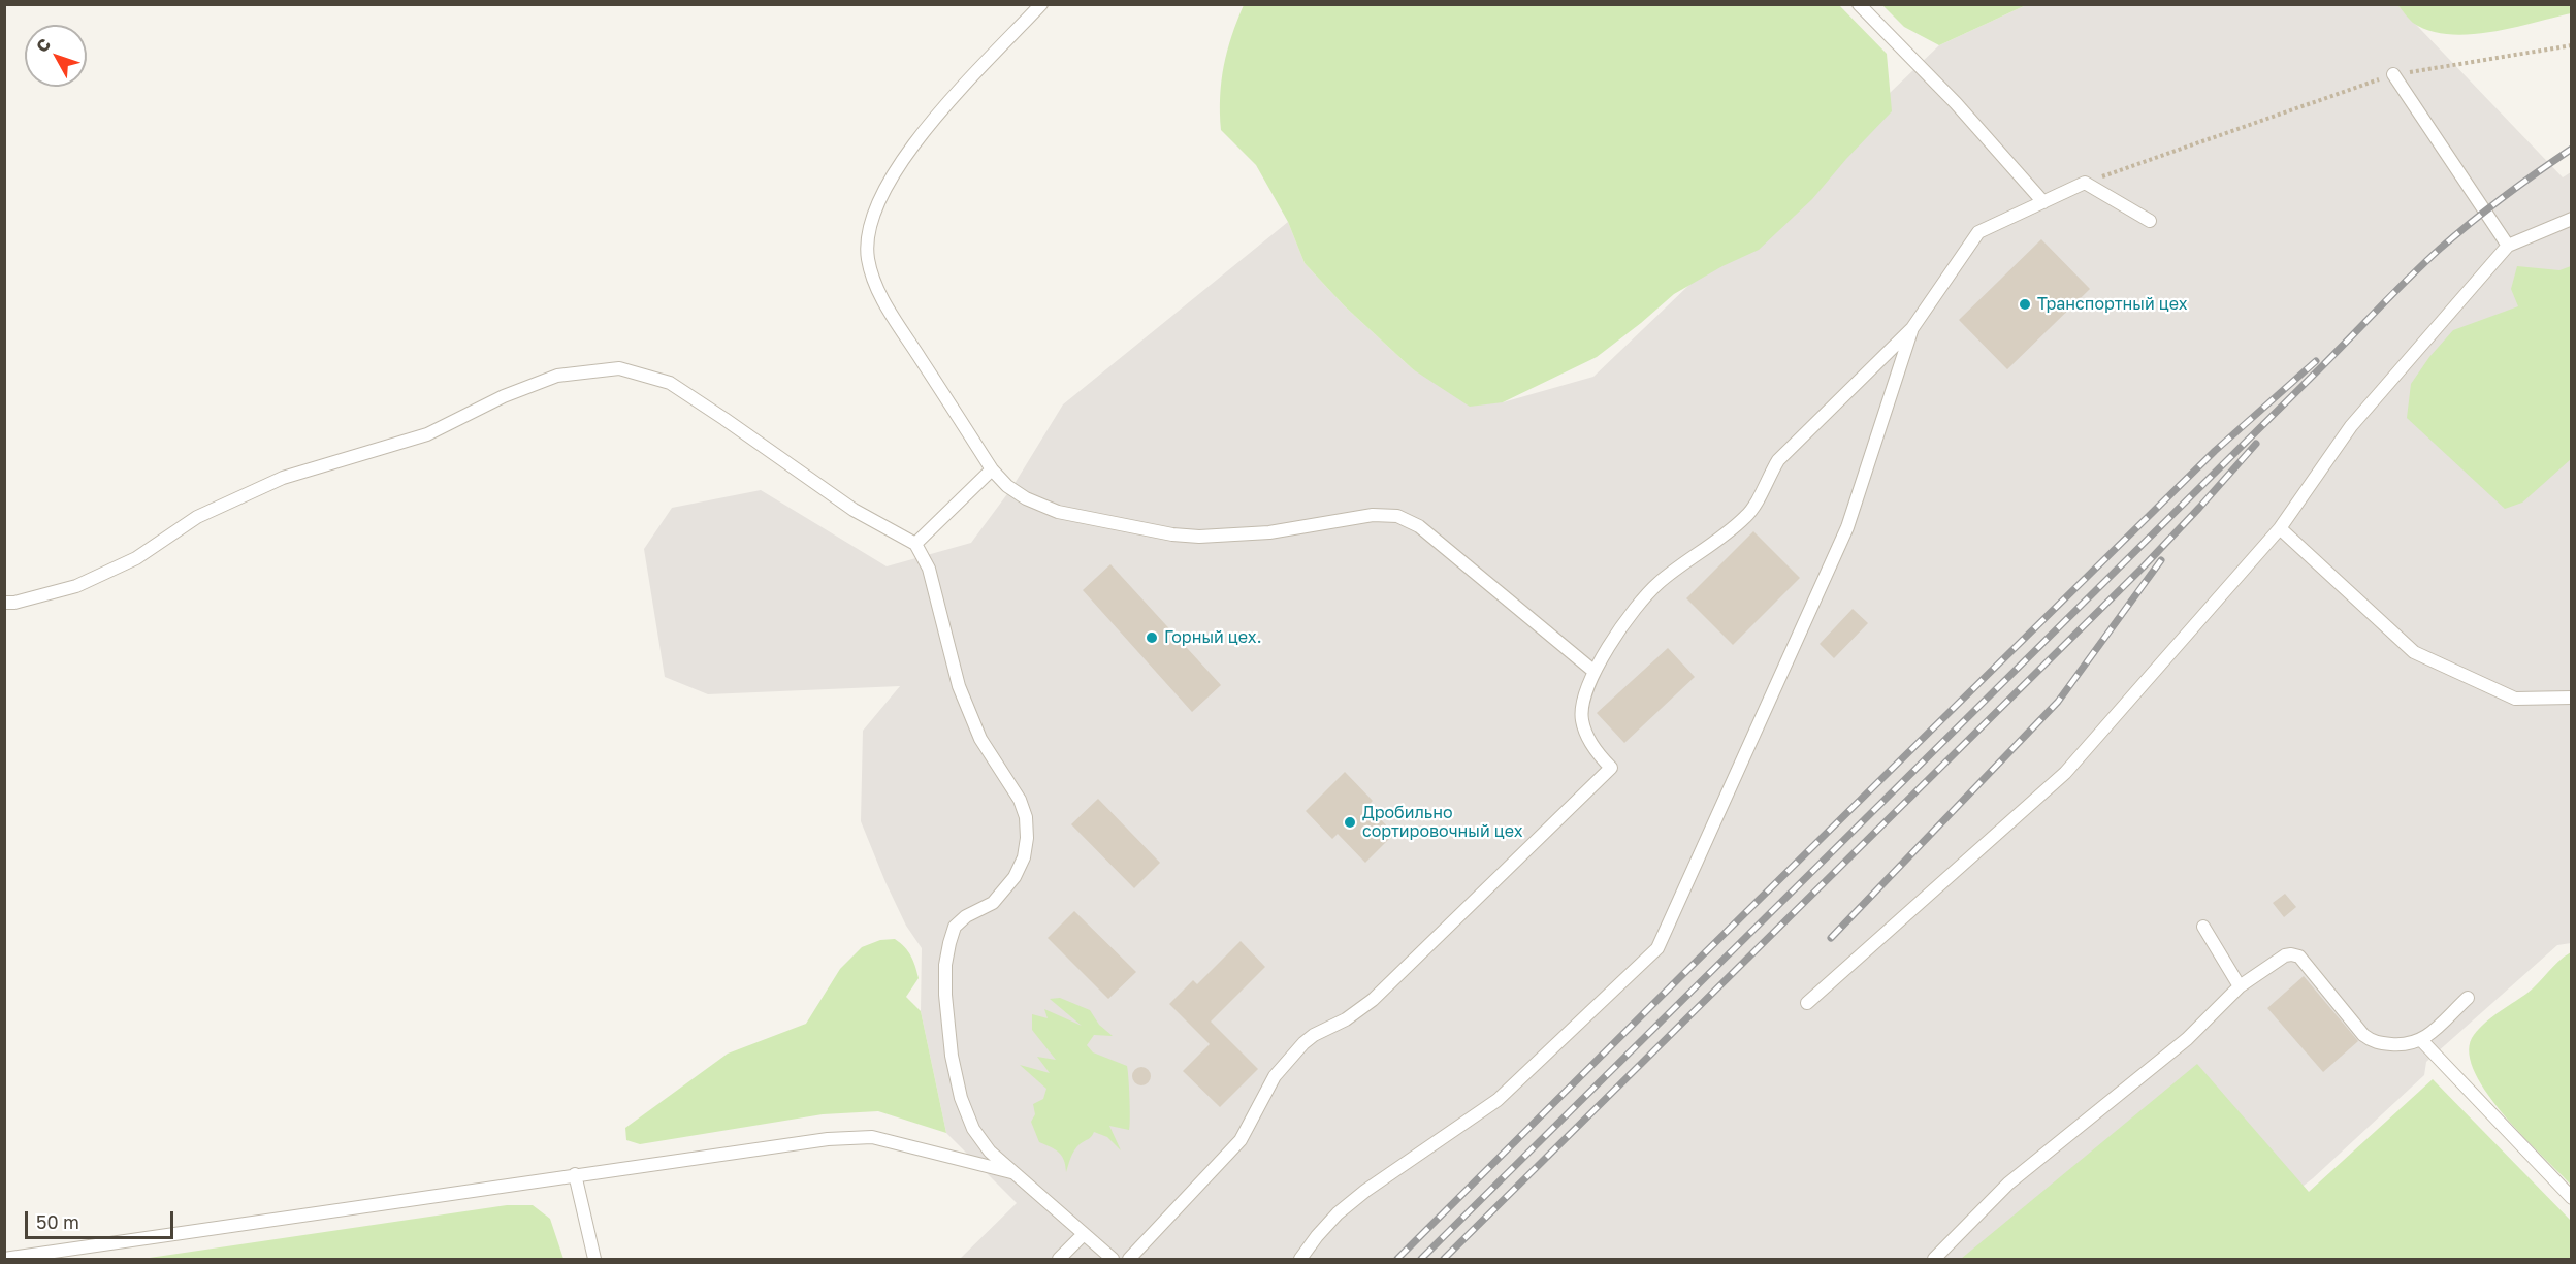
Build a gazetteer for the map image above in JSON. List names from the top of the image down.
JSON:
{
  "places": ["Транспортный цех", "Горный цех.", "Дробильно сортировочный цех"],
  "scale_bar": "50 m",
  "north": "top left"
}
